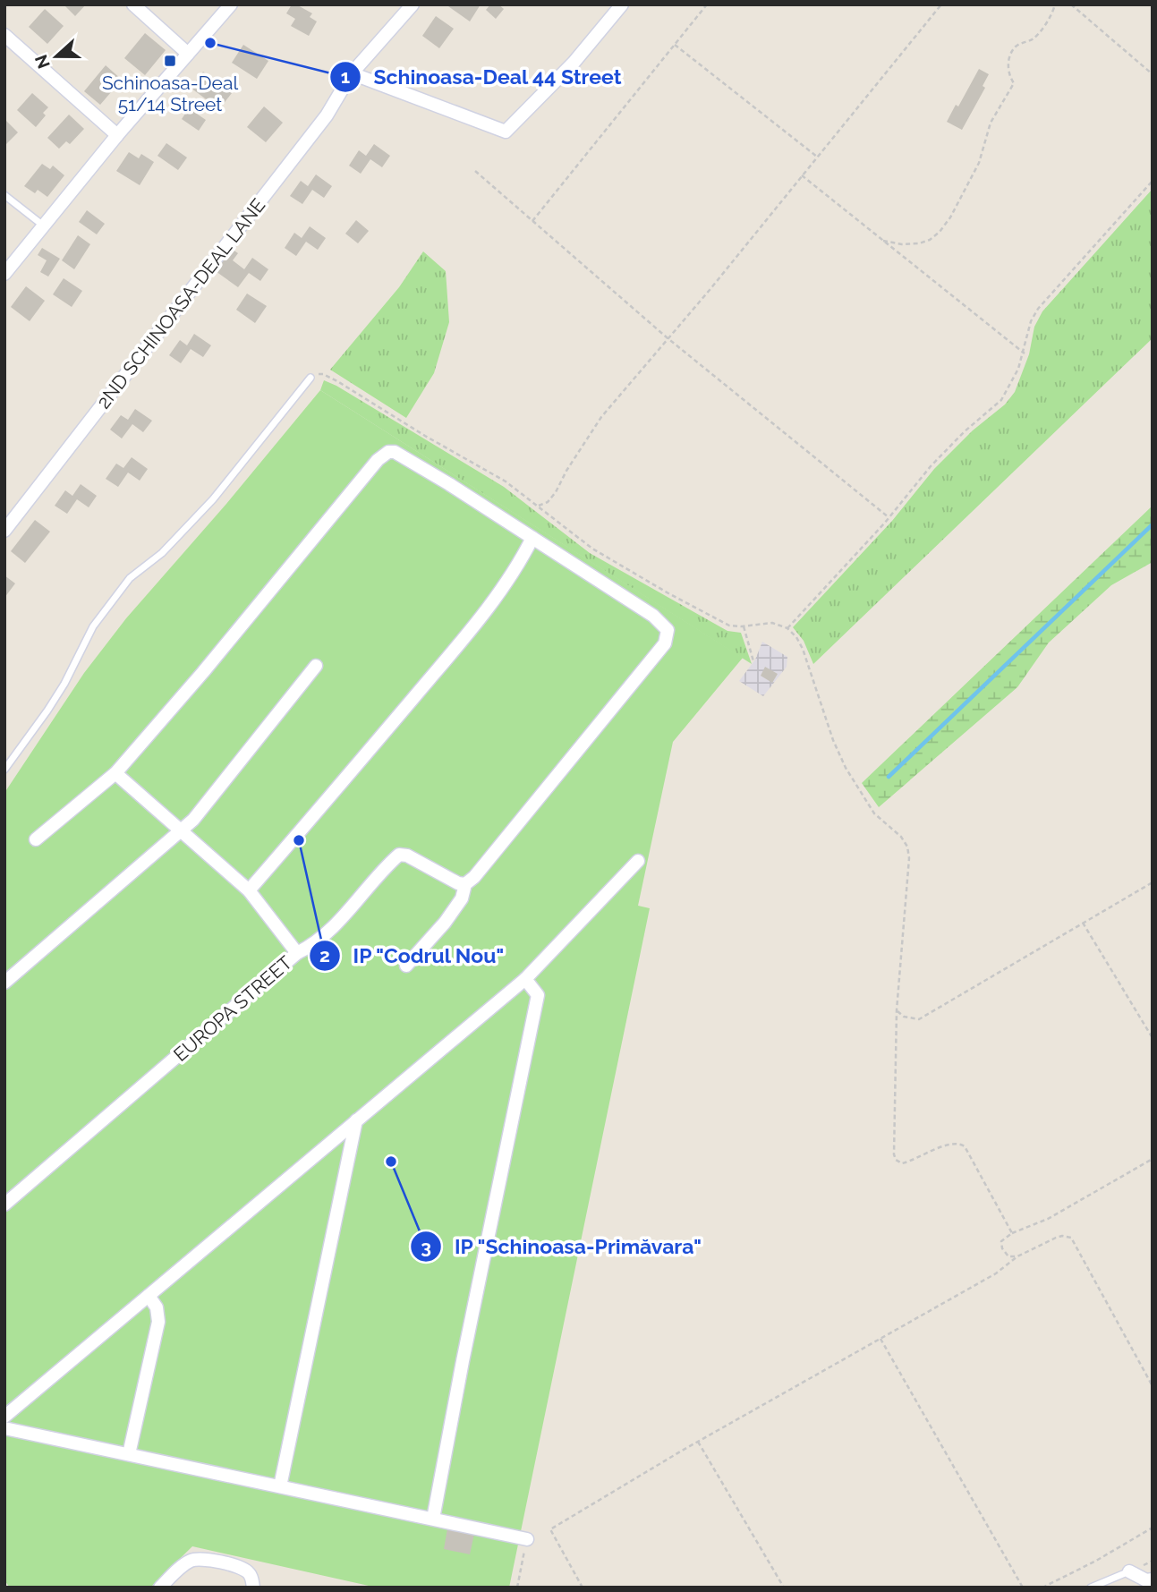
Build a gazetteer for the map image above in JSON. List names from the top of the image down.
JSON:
{
  "streets": {
    "street": ["2ND SCHINOASA-DEAL LANE", "EUROPA STREET"]
  },
  "places": {
    "other": ["Schinoasa-Deal 44 Street", "IP \"Codrul Nou\"", "IP \"Schinoasa-Primăvara\""],
    "transit": ["Schinoasa-Deal 51/14 Street"]
  },
  "north": "left"
}
